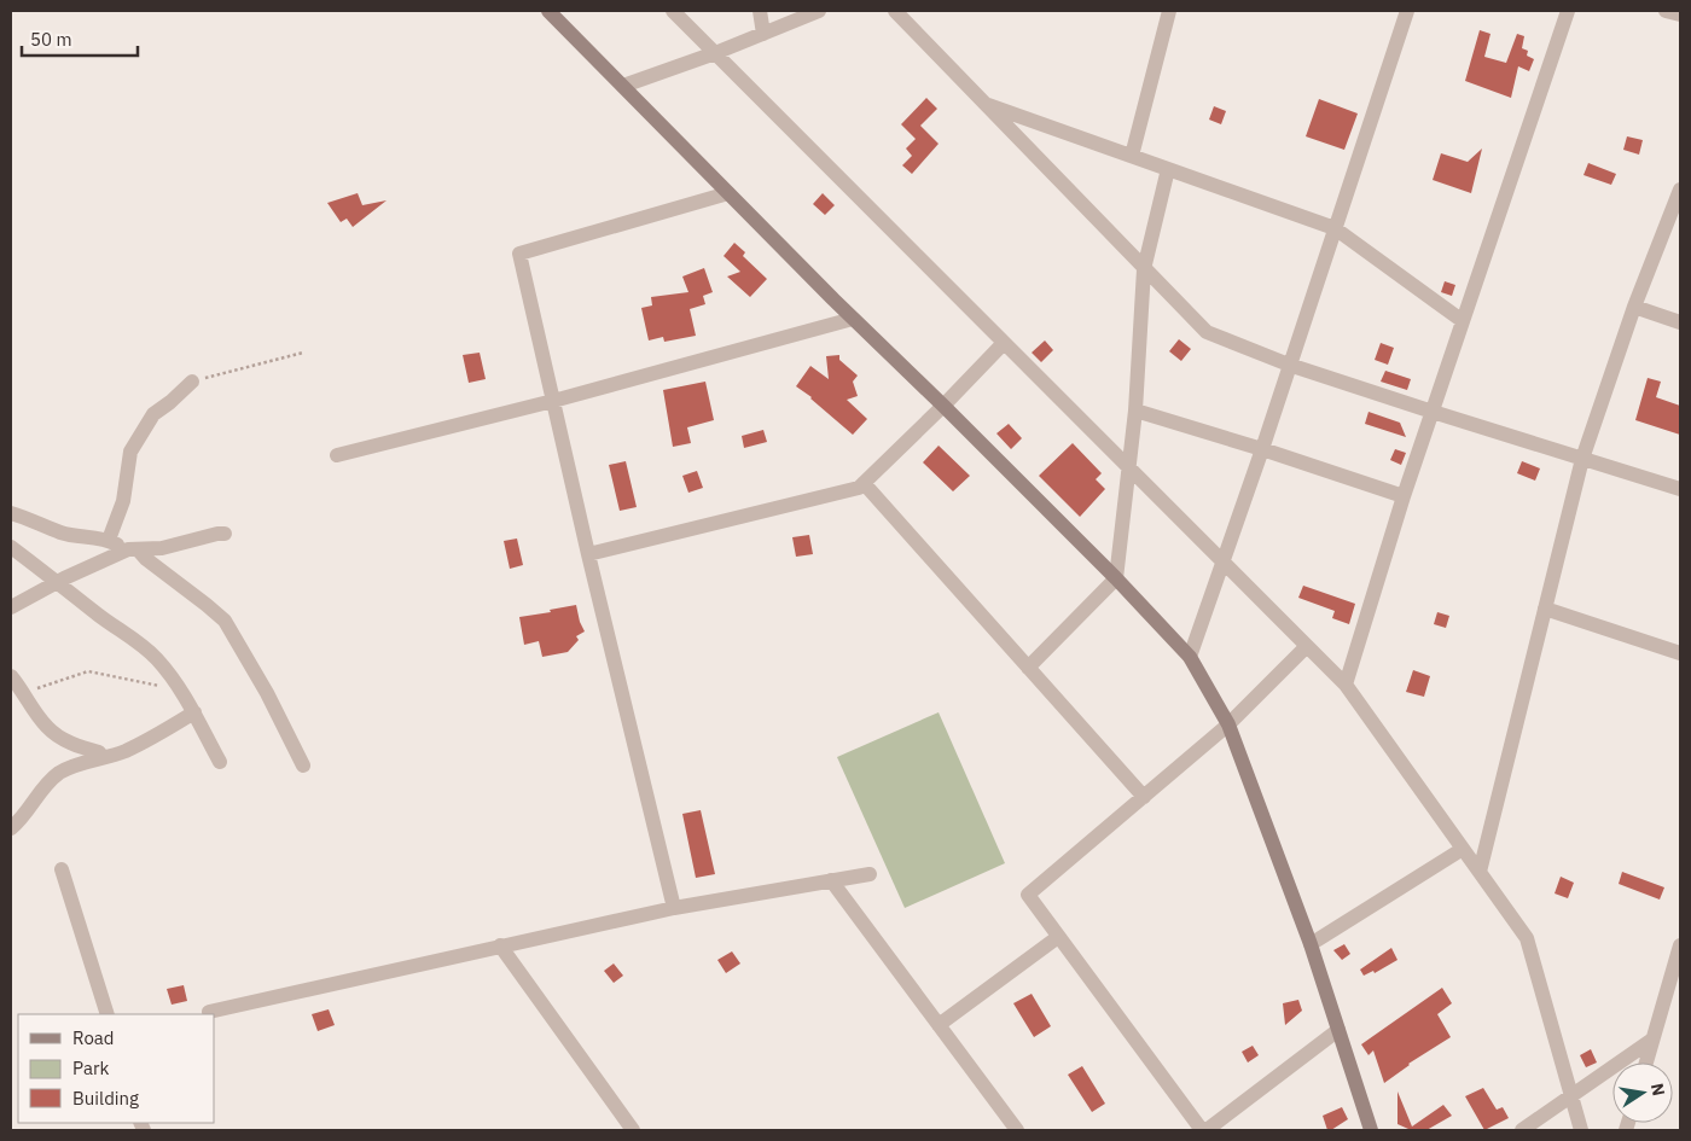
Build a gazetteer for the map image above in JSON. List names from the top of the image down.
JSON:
{
  "legend": ["Road", "Park", "Building"],
  "scale_bar": "50 m",
  "north": "right"
}
